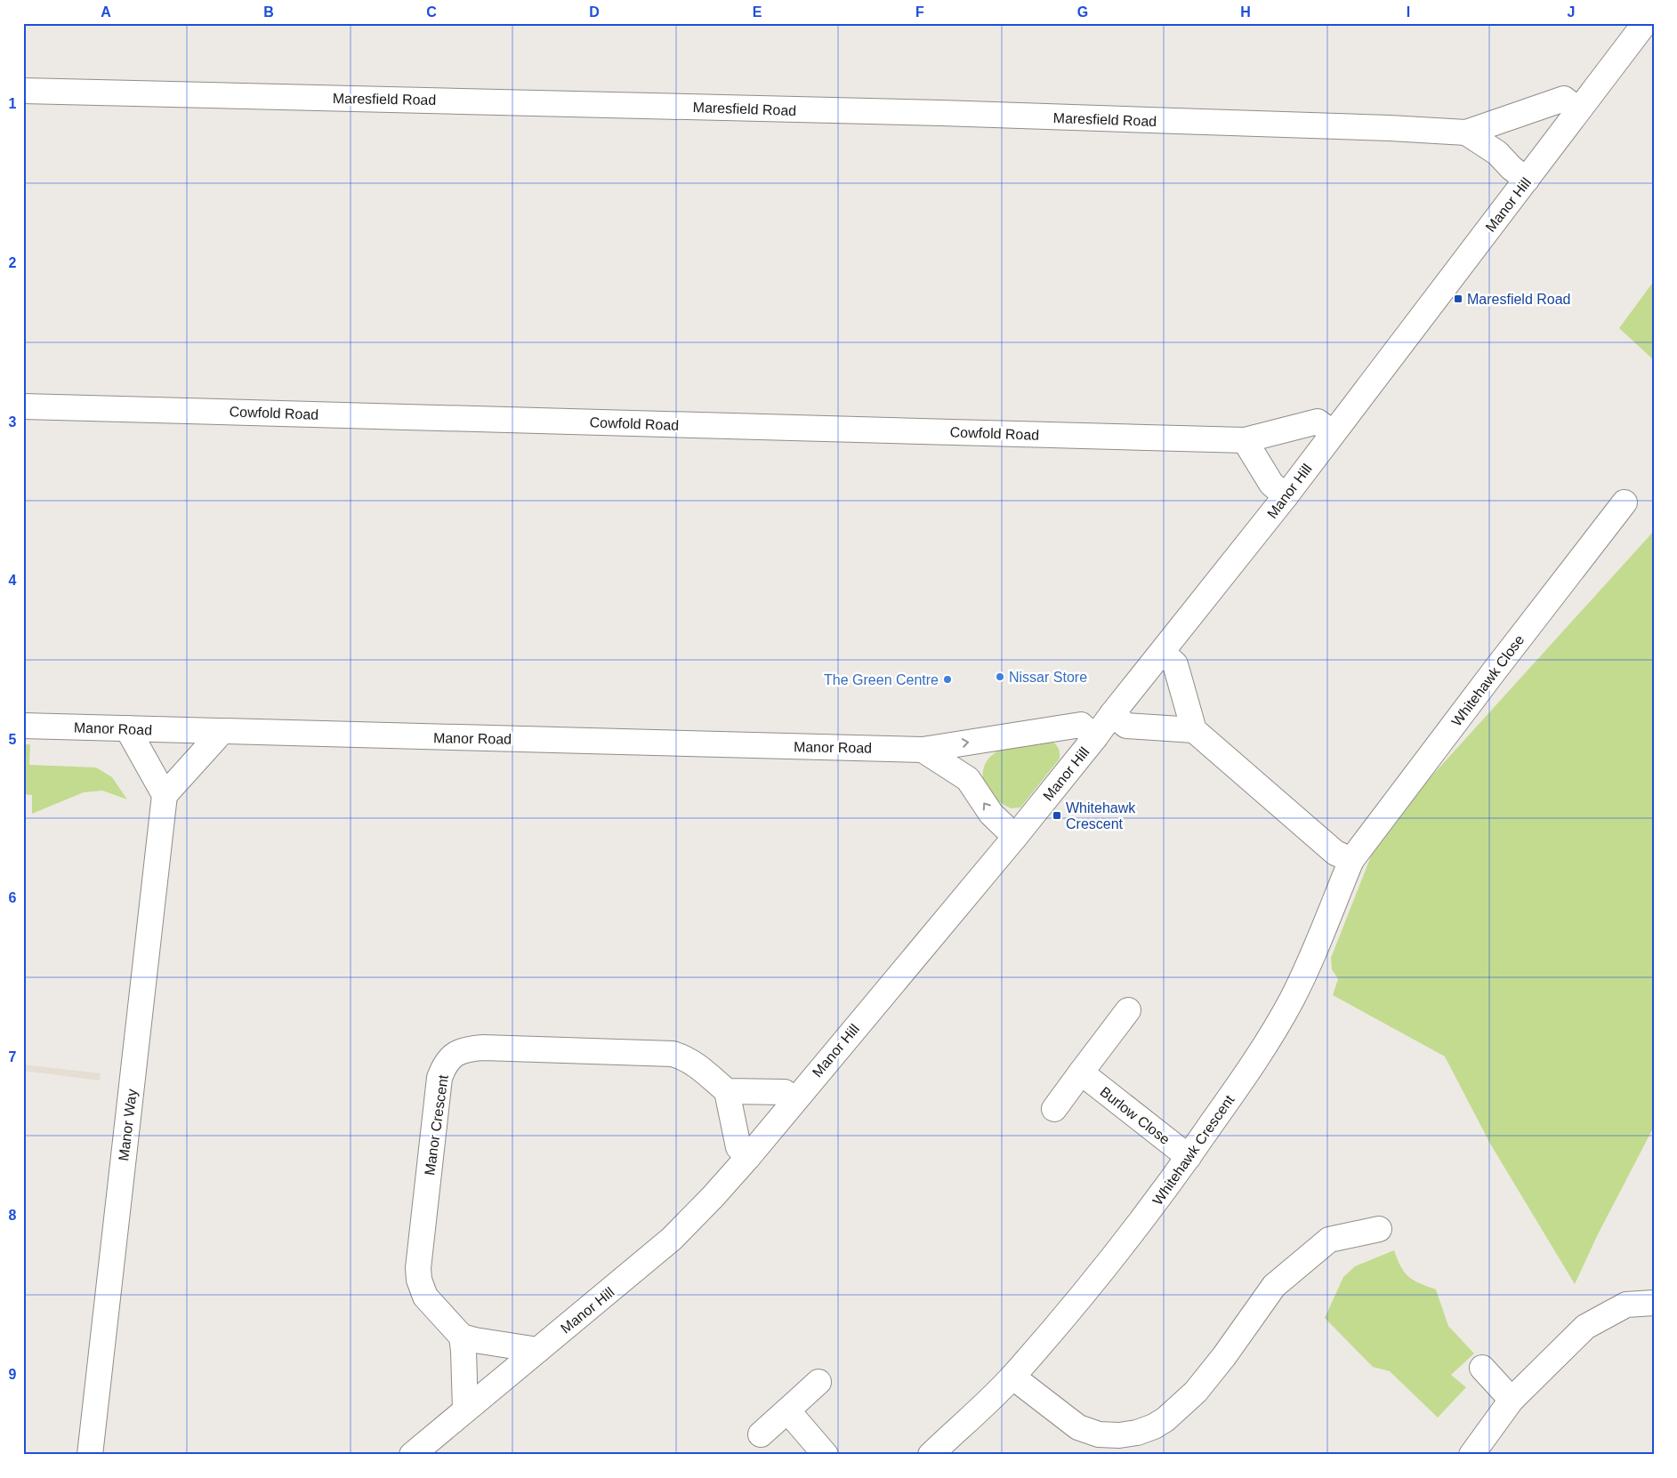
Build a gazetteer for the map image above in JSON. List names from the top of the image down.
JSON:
{
  "streets": {
    "street": [
      "Maresfield Road",
      "Manor Hill",
      "Cowfold Road",
      "Whitehawk Close",
      "Manor Road",
      "Burlow Close",
      "Manor Way",
      "Manor Crescent",
      "Whitehawk Crescent"
    ]
  },
  "crossings": [
    ["Maresfield Road", "Manor Hill"],
    ["Manor Hill", "Cowfold Road"],
    ["Manor Hill", "Manor Road"],
    ["Whitehawk Close", "Whitehawk Crescent"],
    ["Burlow Close", "Whitehawk Crescent"]
  ],
  "places": {
    "transit": ["Maresfield Road", "Whitehawk Crescent"],
    "other": ["Nissar Store", "The Green Centre"]
  },
  "grid": {
    "columns": [
      "A",
      "B",
      "C",
      "D",
      "E",
      "F",
      "G",
      "H",
      "I",
      "J"
    ],
    "rows": [
      "1",
      "2",
      "3",
      "4",
      "5",
      "6",
      "7",
      "8",
      "9"
    ]
  }
}
